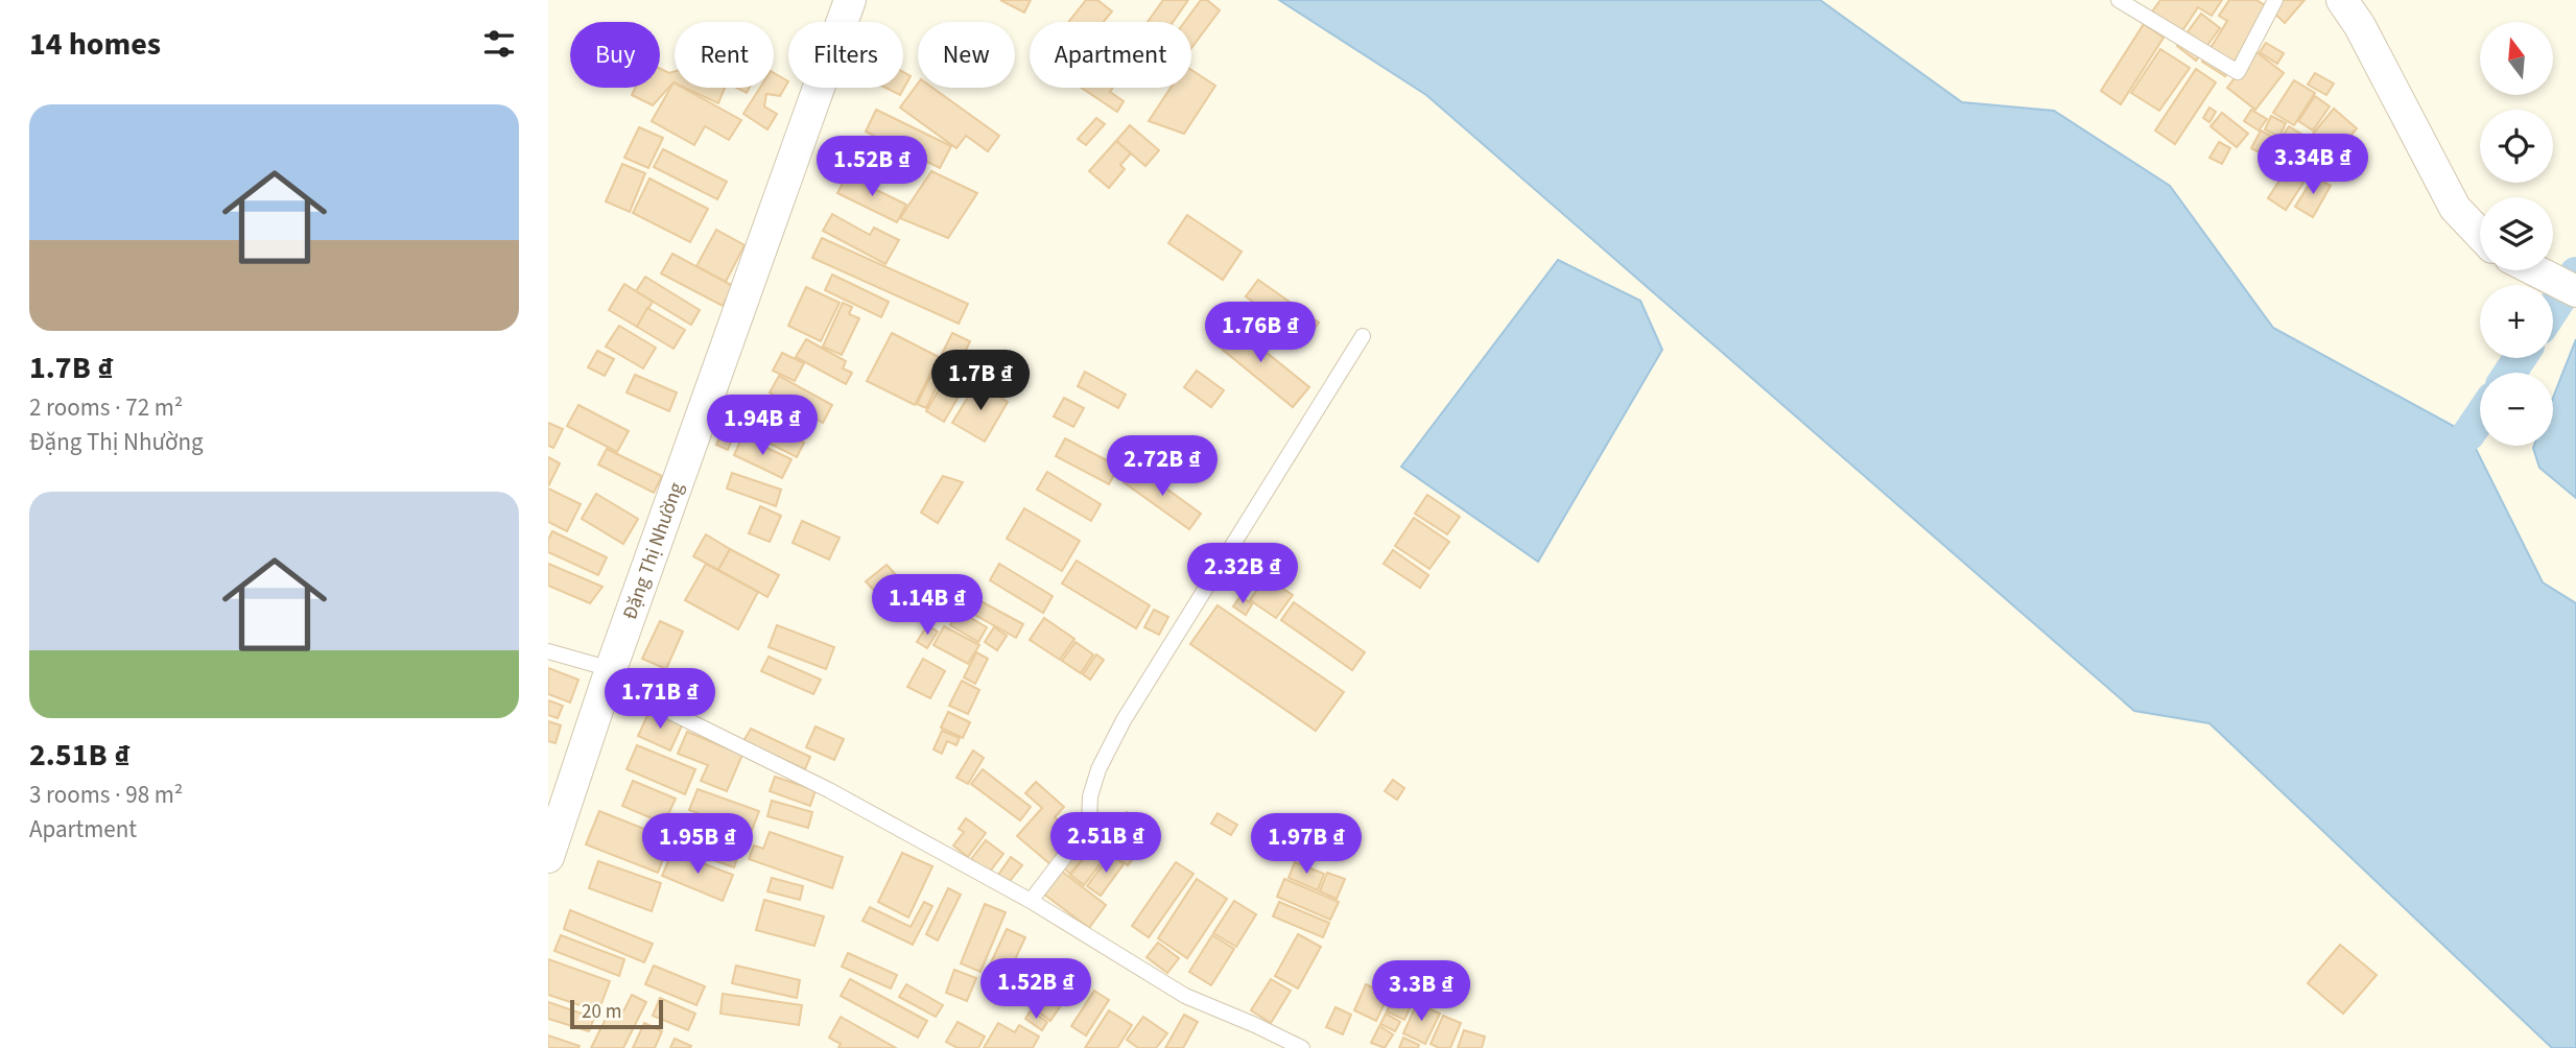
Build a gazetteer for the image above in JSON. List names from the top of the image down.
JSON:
{
  "streets": {
    "street": ["Đặng Thị Nhường"]
  },
  "scale_bar": "20 m",
  "north": "top",
  "page": {
    "heading": "14 homes",
    "map_buttons": ["+", "−"],
    "chip": [
      "Buy",
      "Rent",
      "Filters",
      "New",
      "Apartment"
    ],
    "list": [
      {
        "name": "1.7B ₫",
        "note": "2 rooms · 72 m² · Đặng Thị Nhường"
      },
      {
        "name": "2.51B ₫",
        "note": "3 rooms · 98 m² · Apartment"
      }
    ],
    "price": [
      "3.34B ₫",
      "1.52B ₫",
      "1.76B ₫",
      "1.7B ₫",
      "1.94B ₫",
      "2.72B ₫",
      "2.32B ₫",
      "1.14B ₫",
      "1.71B ₫",
      "2.51B ₫",
      "1.95B ₫",
      "1.97B ₫",
      "1.52B ₫",
      "3.3B ₫"
    ],
    "scale": "20 m"
  }
}
